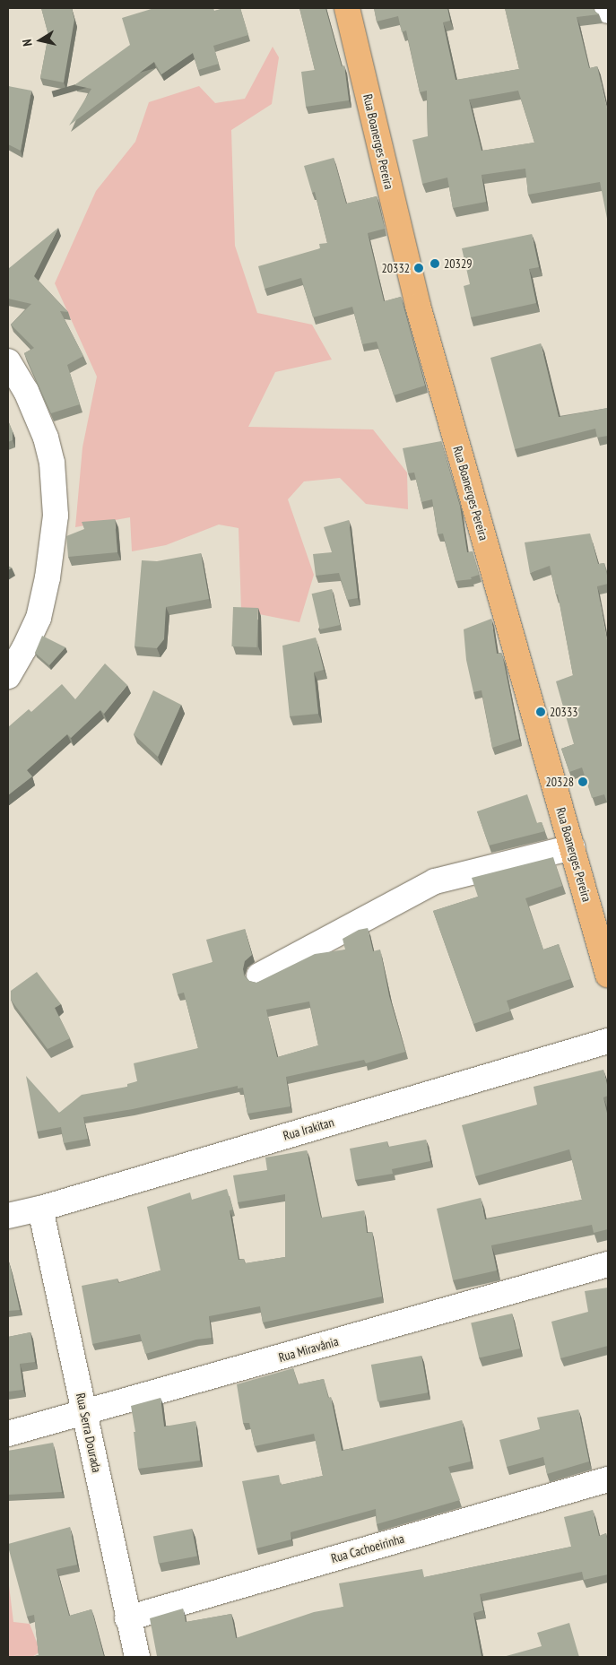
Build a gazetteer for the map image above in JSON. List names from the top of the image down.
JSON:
{
  "streets": {
    "main road": ["Rua Boanerges Pereira"],
    "street": [
      "Rua Irakitan",
      "Rua Miravânia",
      "Rua Serra Dourada",
      "Rua Cachoeirinha"
    ]
  },
  "crossings": [
    ["Rua Irakitan", "Rua Serra Dourada"],
    ["Rua Miravânia", "Rua Serra Dourada"],
    ["Rua Serra Dourada", "Rua Cachoeirinha"]
  ],
  "places": [
    "20329",
    "20332",
    "20333",
    "20328"
  ],
  "north": "left"
}
